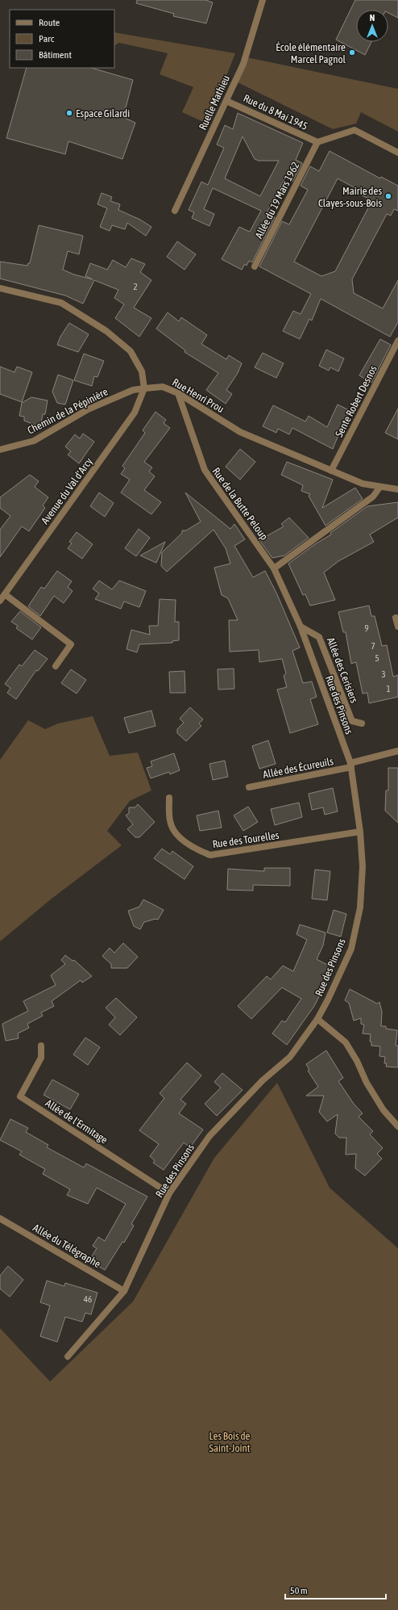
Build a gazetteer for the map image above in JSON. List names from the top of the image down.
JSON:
{
  "streets": {
    "street": [
      "Ruelle Mathieu",
      "Rue du 8 Mai 1945",
      "Allée du 19 Mars 1962",
      "Rue Henri Prou",
      "Sente Robert Desnos",
      "Chemin de la Pépinière",
      "Avenue du Val d'Arcy",
      "Rue de la Butte Peloup",
      "Allée des Cerisiers",
      "Rue des Pinsons",
      "Allée des Écureuils",
      "Rue des Tourelles",
      "Allée de l'Ermitage",
      "Allée du Télégraphe"
    ]
  },
  "crossings": [
    ["Ruelle Mathieu", "Rue du 8 Mai 1945"],
    ["Rue du 8 Mai 1945", "Allée du 19 Mars 1962"],
    ["Rue Henri Prou", "Sente Robert Desnos"],
    ["Rue Henri Prou", "Chemin de la Pépinière"],
    ["Rue Henri Prou", "Avenue du Val d'Arcy"],
    ["Rue Henri Prou", "Rue de la Butte Peloup"],
    ["Chemin de la Pépinière", "Avenue du Val d'Arcy"],
    ["Rue de la Butte Peloup", "Rue des Pinsons"],
    ["Allée des Cerisiers", "Rue des Pinsons"],
    ["Rue des Pinsons", "Allée des Écureuils"],
    ["Rue des Pinsons", "Rue des Tourelles"],
    ["Rue des Pinsons", "Allée de l'Ermitage"],
    ["Rue des Pinsons", "Allée du Télégraphe"]
  ],
  "parks": ["Les Bois de Saint-Joint"],
  "places": ["École élémentaire Marcel Pagnol", "Espace Gilardi", "Mairie des Clayes-sous-Bois"],
  "house_numbers": [
    "2",
    "9",
    "7",
    "5",
    "3",
    "1",
    "46"
  ],
  "legend": ["Route", "Parc", "Bâtiment"],
  "scale_bar": "50 m",
  "north": "top"
}
